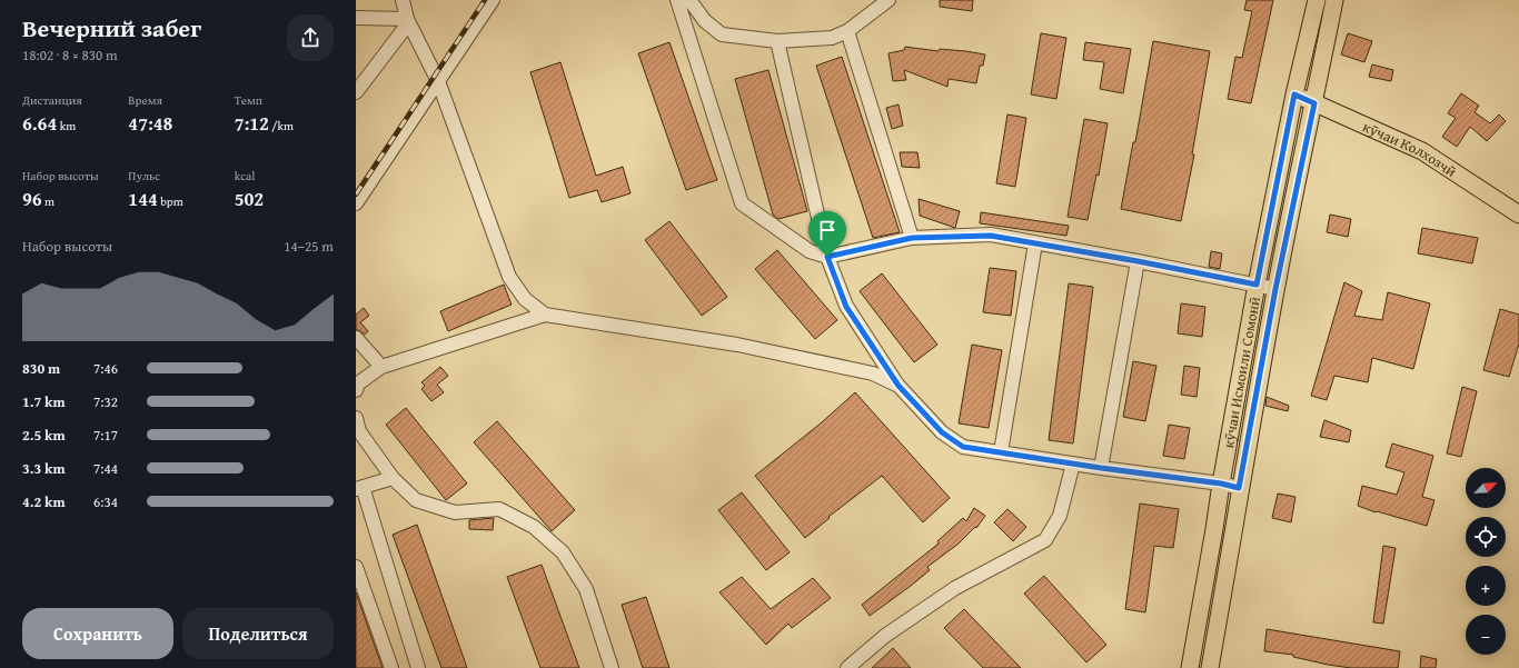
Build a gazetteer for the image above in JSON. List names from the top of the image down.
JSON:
{
  "streets": {
    "main road": ["кӯчаи Колхозчӣ", "кӯчаи Исмоили Сомонӣ"]
  },
  "crossings": [
    ["кӯчаи Колхозчӣ", "кӯчаи Исмоили Сомонӣ"]
  ],
  "north": "top right",
  "page": {
    "heading": ["Вечерний забег", "18:02 · 8 × 830 m"],
    "stats": [
      ["Дистанция", "6.64 km"],
      ["Время", "47:48"],
      ["Темп", "7:12 /km"],
      ["Набор высоты", "96 m"],
      ["Пульс", "144 bpm"],
      ["kcal", "502"]
    ],
    "chart": ["Набор высоты", "14–25 m"],
    "list": [
      {
        "name": "830 m",
        "note": "7:46"
      },
      {
        "name": "1.7 km",
        "note": "7:32"
      },
      {
        "name": "2.5 km",
        "note": "7:17"
      },
      {
        "name": "3.3 km",
        "note": "7:44"
      },
      {
        "name": "4.2 km",
        "note": "6:34"
      }
    ],
    "map_buttons": ["+", "−"],
    "buttons": ["Сохранить", "Поделиться"]
  }
}
